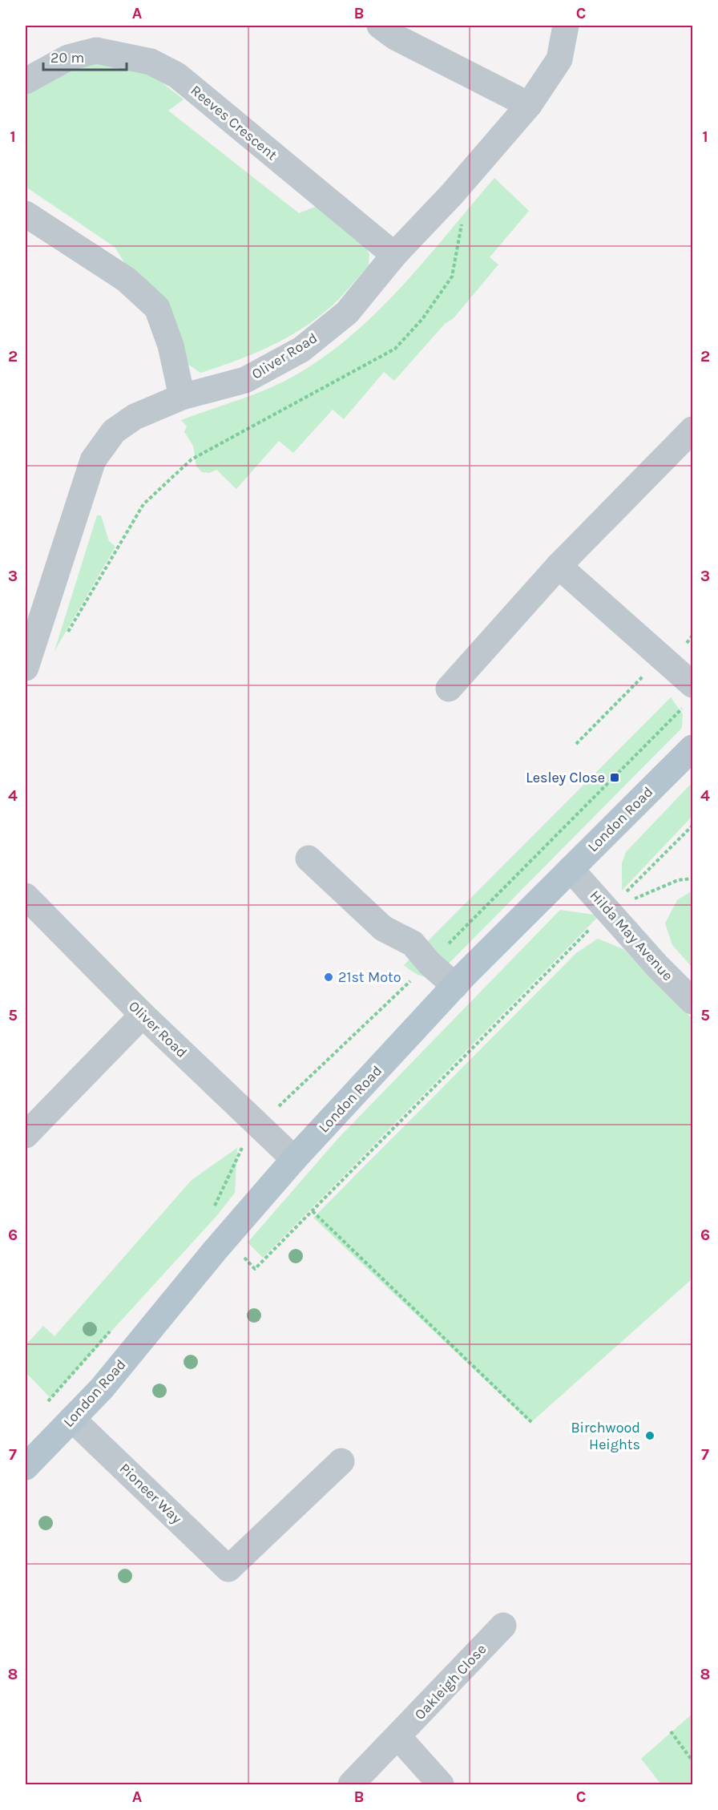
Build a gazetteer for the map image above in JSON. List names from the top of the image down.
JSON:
{
  "streets": {
    "main road": ["London Road"],
    "street": [
      "Reeves Crescent",
      "Oliver Road",
      "Hilda May Avenue",
      "Pioneer Way",
      "Oakleigh Close"
    ]
  },
  "crossings": [
    ["Reeves Crescent", "Oliver Road"],
    ["Oliver Road", "London Road"],
    ["London Road", "Hilda May Avenue"],
    ["London Road", "Pioneer Way"]
  ],
  "places": {
    "transit": ["Lesley Close"],
    "other": ["21st Moto", "Birchwood Heights"]
  },
  "scale_bar": "20 m",
  "grid": {
    "columns": ["A", "B", "C"],
    "rows": [
      "1",
      "2",
      "3",
      "4",
      "5",
      "6",
      "7",
      "8"
    ]
  }
}
